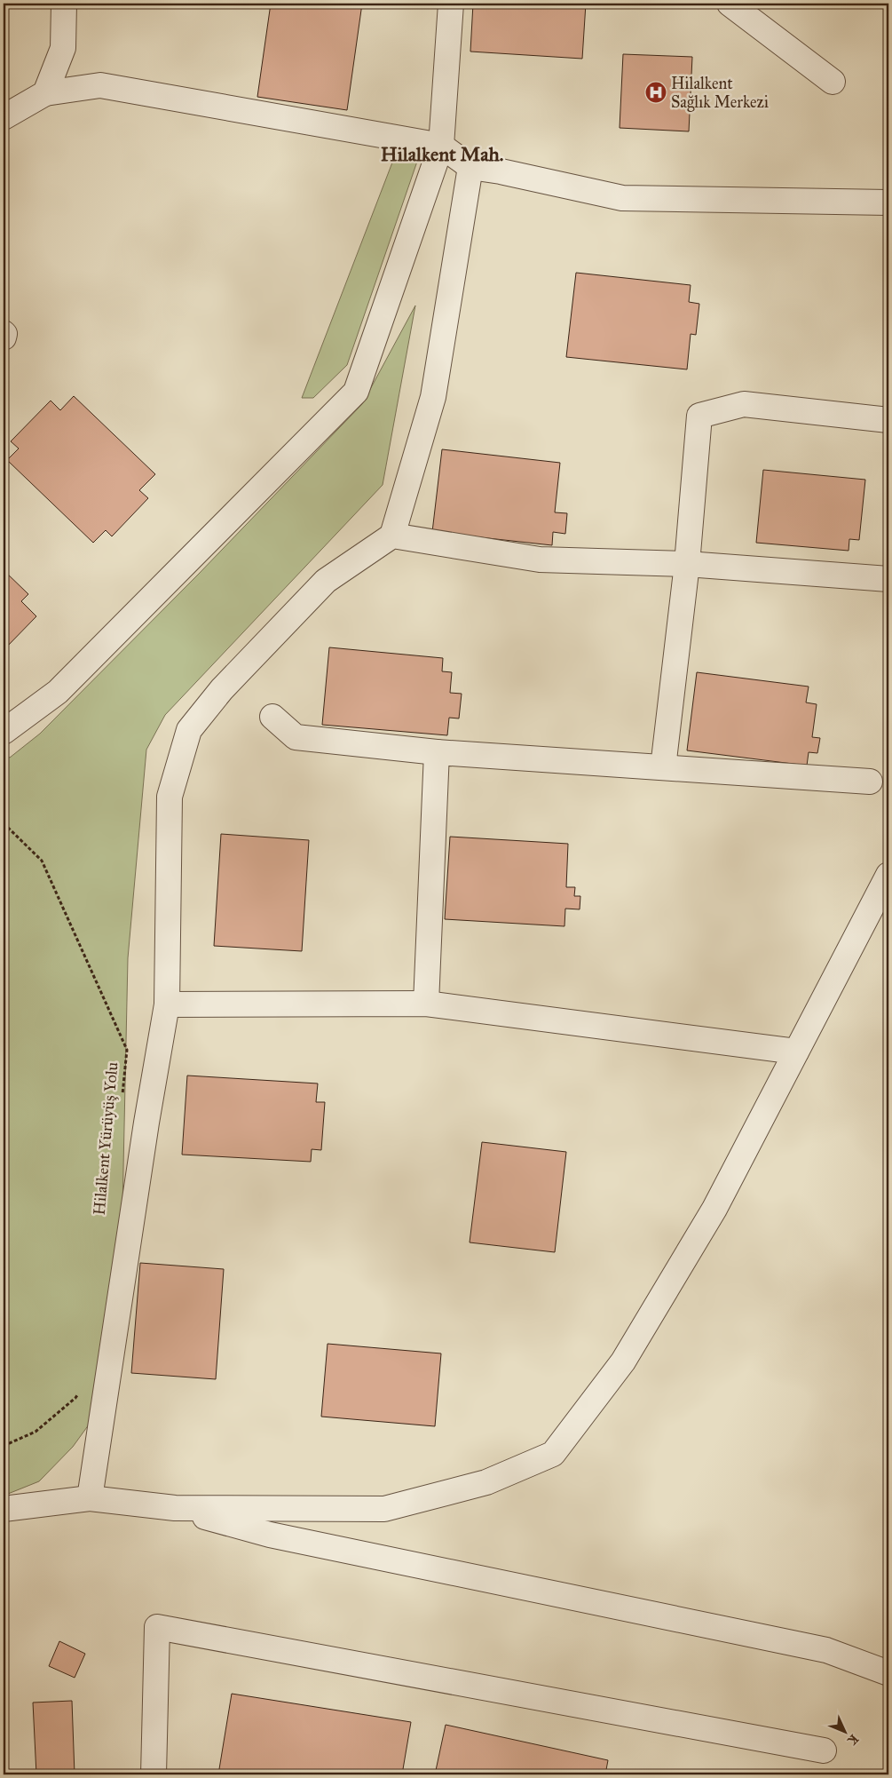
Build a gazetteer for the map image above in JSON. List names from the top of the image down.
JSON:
{
  "streets": {
    "path": ["Hilalkent Yürüyüş Yolu"]
  },
  "districts": ["Hilalkent Mah."],
  "places": {
    "hospital": ["Hilalkent Sağlık Merkezi"]
  },
  "north": "bottom right"
}
